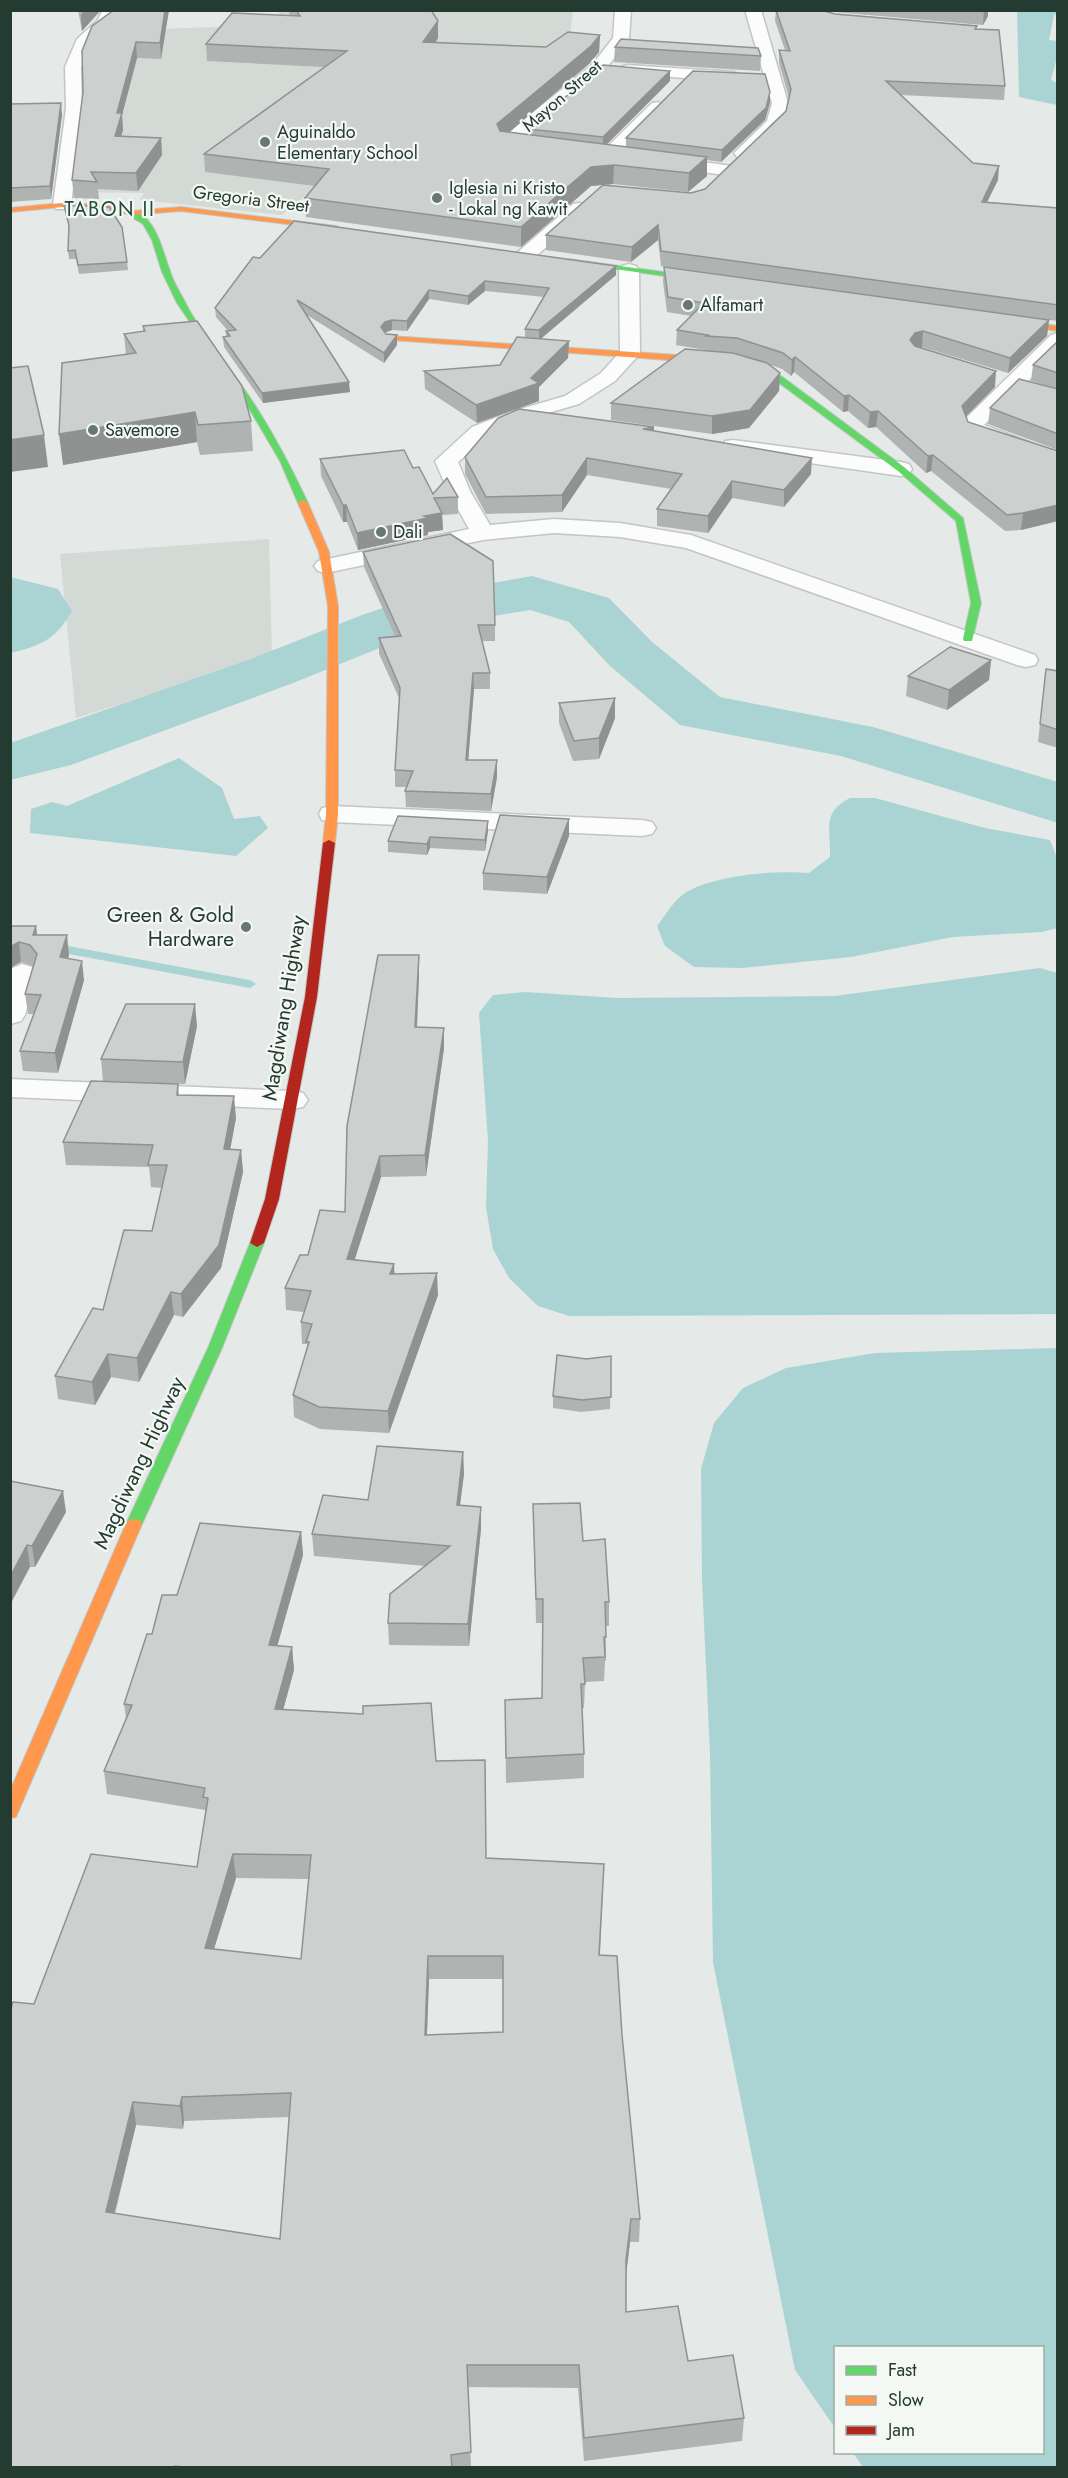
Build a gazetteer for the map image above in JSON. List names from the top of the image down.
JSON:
{
  "streets": {
    "main road": ["Gregoria Street", "Magdiwang Highway"],
    "street": ["Mayon Street"]
  },
  "crossings": [
    ["Gregoria Street", "Magdiwang Highway"]
  ],
  "districts": ["TABON II"],
  "places": [
    "Aguinaldo Elementary School",
    "Iglesia ni Kristo - Lokal ng Kawit",
    "Alfamart",
    "Savemore",
    "Dali",
    "Green & Gold Hardware"
  ],
  "legend": ["Fast", "Slow", "Jam"]
}
